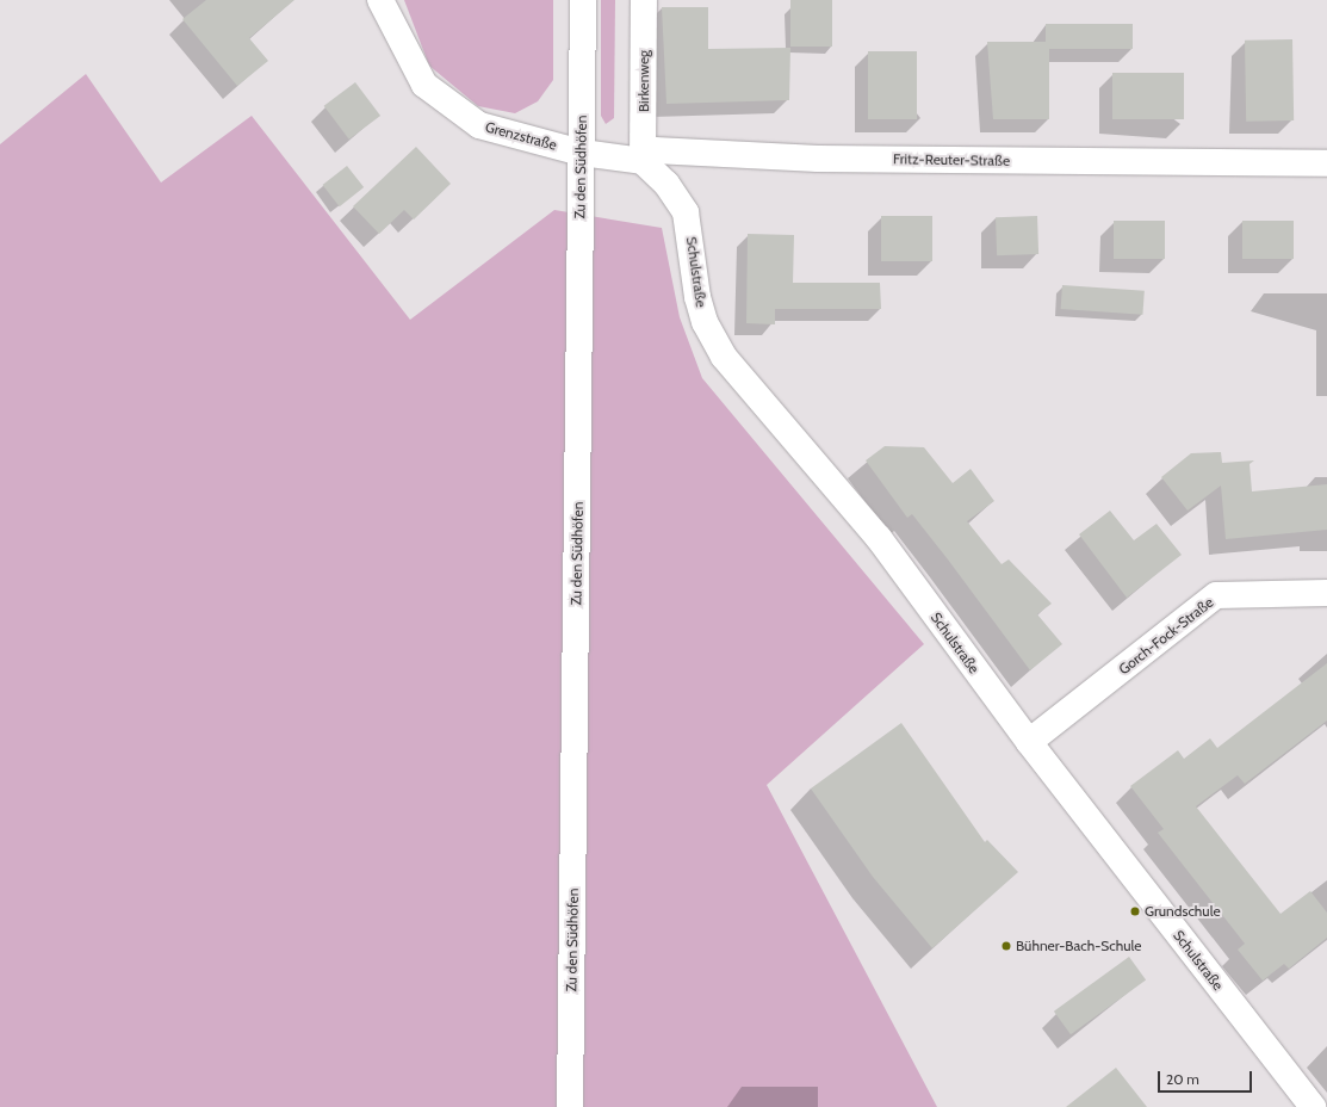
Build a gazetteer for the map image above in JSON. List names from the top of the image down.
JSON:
{
  "streets": {
    "street": [
      "Birkenweg",
      "Grenzstraße",
      "Fritz-Reuter-Straße",
      "Zu den Südhöfen",
      "Schulstraße",
      "Gorch-Fock-Straße"
    ]
  },
  "crossings": [
    ["Birkenweg", "Fritz-Reuter-Straße"],
    ["Birkenweg", "Schulstraße"],
    ["Grenzstraße", "Zu den Südhöfen"],
    ["Fritz-Reuter-Straße", "Schulstraße"],
    ["Schulstraße", "Gorch-Fock-Straße"]
  ],
  "places": ["Grundschule", "Bühner-Bach-Schule"],
  "scale_bar": "20 m"
}
